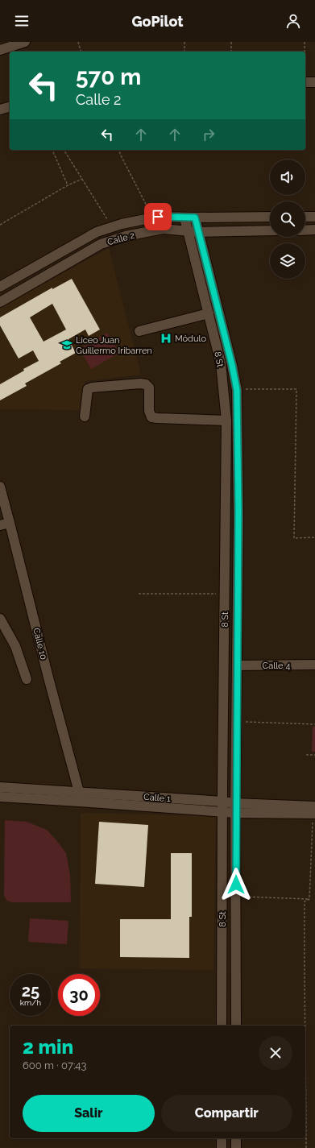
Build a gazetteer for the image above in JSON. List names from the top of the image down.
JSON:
{
  "streets": {
    "street": [
      "Calle 2",
      "8 St",
      "Calle 10",
      "Calle 4",
      "Calle 1"
    ]
  },
  "crossings": [
    ["Calle 2", "8 St"],
    ["8 St", "Calle 4"],
    ["8 St", "Calle 1"],
    ["Calle 10", "Calle 1"]
  ],
  "places": {
    "hospital": ["Módulo"],
    "school or university": ["Liceo Juan Guillermo Iribarren"]
  },
  "page": {
    "header": "GoPilot",
    "turn": ["570 m", "Calle 2"],
    "speed": "25 km/h",
    "limit": "30",
    "heading": ["2 min", "600 m · 07:43"],
    "buttons": ["Salir", "Compartir"]
  }
}
